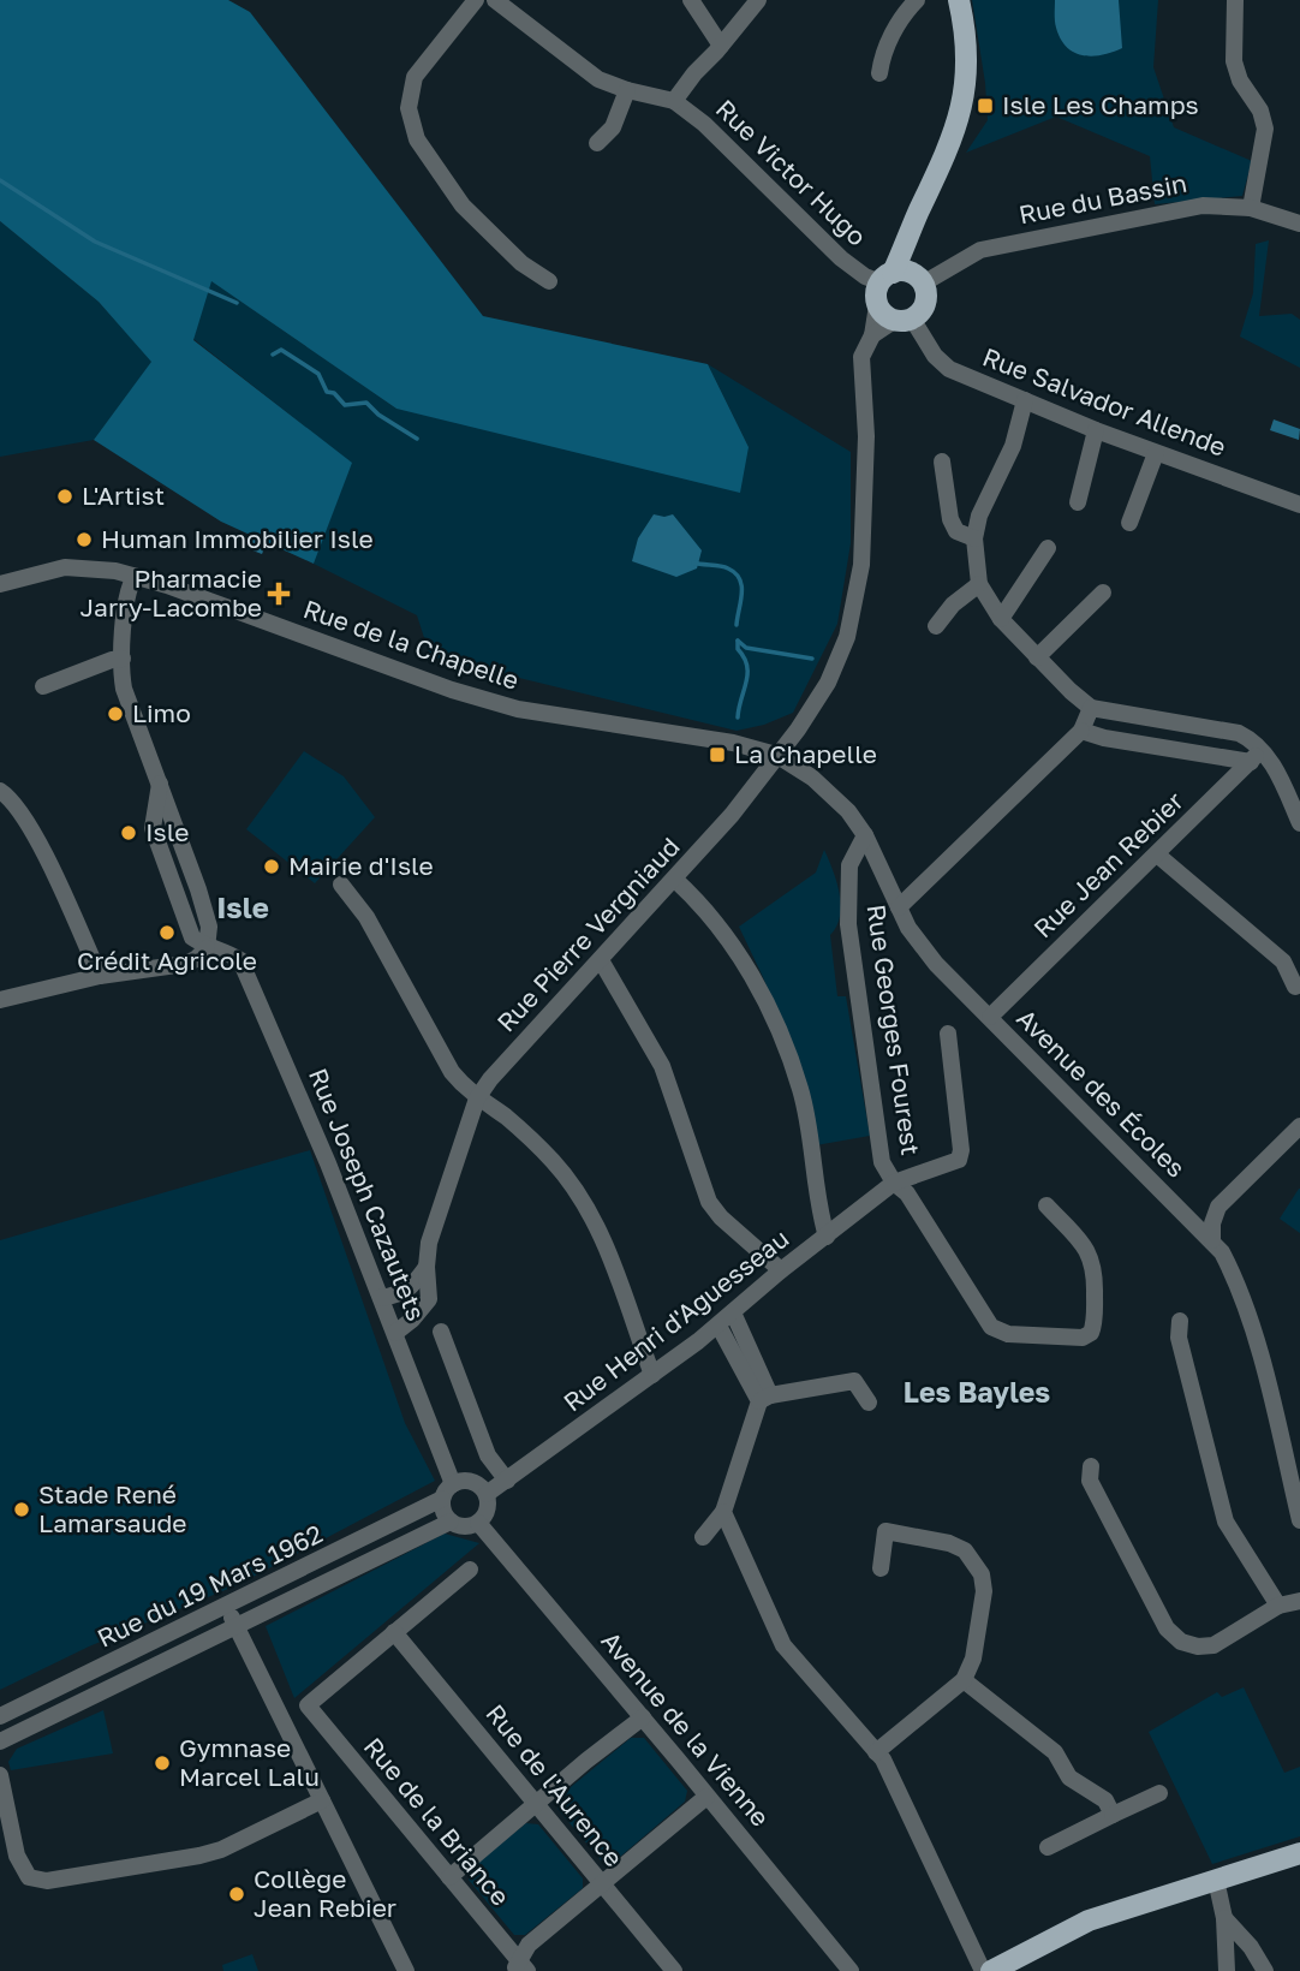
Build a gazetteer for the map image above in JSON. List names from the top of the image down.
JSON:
{
  "streets": {
    "street": [
      "Rue Victor Hugo",
      "Rue du Bassin",
      "Rue Salvador Allende",
      "Rue de la Chapelle",
      "Rue Jean Rebier",
      "Rue Pierre Vergniaud",
      "Rue Georges Fourest",
      "Avenue des Écoles",
      "Rue Joseph Cazautets",
      "Rue Henri d'Aguesseau",
      "Rue du 19 Mars 1962",
      "Avenue de la Vienne",
      "Rue de l'Aurence",
      "Rue de la Briance"
    ]
  },
  "crossings": [
    ["Rue Victor Hugo", "Rue du Bassin"],
    ["Rue Victor Hugo", "Rue Salvador Allende"],
    ["Rue Victor Hugo", "Rue Pierre Vergniaud"],
    ["Rue du Bassin", "Rue Salvador Allende"],
    ["Rue du Bassin", "Rue Pierre Vergniaud"],
    ["Rue Salvador Allende", "Rue Pierre Vergniaud"],
    ["Rue de la Chapelle", "Rue Pierre Vergniaud"],
    ["Rue de la Chapelle", "Avenue des Écoles"],
    ["Rue Jean Rebier", "Avenue des Écoles"],
    ["Rue Pierre Vergniaud", "Avenue des Écoles"],
    ["Rue Georges Fourest", "Avenue des Écoles"],
    ["Rue Georges Fourest", "Rue Henri d'Aguesseau"],
    ["Rue Joseph Cazautets", "Rue Henri d'Aguesseau"],
    ["Rue Joseph Cazautets", "Rue du 19 Mars 1962"],
    ["Rue Joseph Cazautets", "Avenue de la Vienne"],
    ["Rue Henri d'Aguesseau", "Rue du 19 Mars 1962"],
    ["Rue Henri d'Aguesseau", "Avenue de la Vienne"],
    ["Rue du 19 Mars 1962", "Avenue de la Vienne"],
    ["Rue de l'Aurence", "Rue de la Briance"]
  ],
  "districts": ["Isle", "Les Bayles"],
  "places": {
    "transit": ["Isle Les Champs", "La Chapelle"],
    "other": [
      "L'Artist",
      "Human Immobilier Isle",
      "Limo",
      "Isle",
      "Mairie d'Isle",
      "Crédit Agricole",
      "Stade René Lamarsaude",
      "Gymnase Marcel Lalu",
      "Collège Jean Rebier"
    ],
    "health": ["Pharmacie Jarry-Lacombe"]
  }
}
